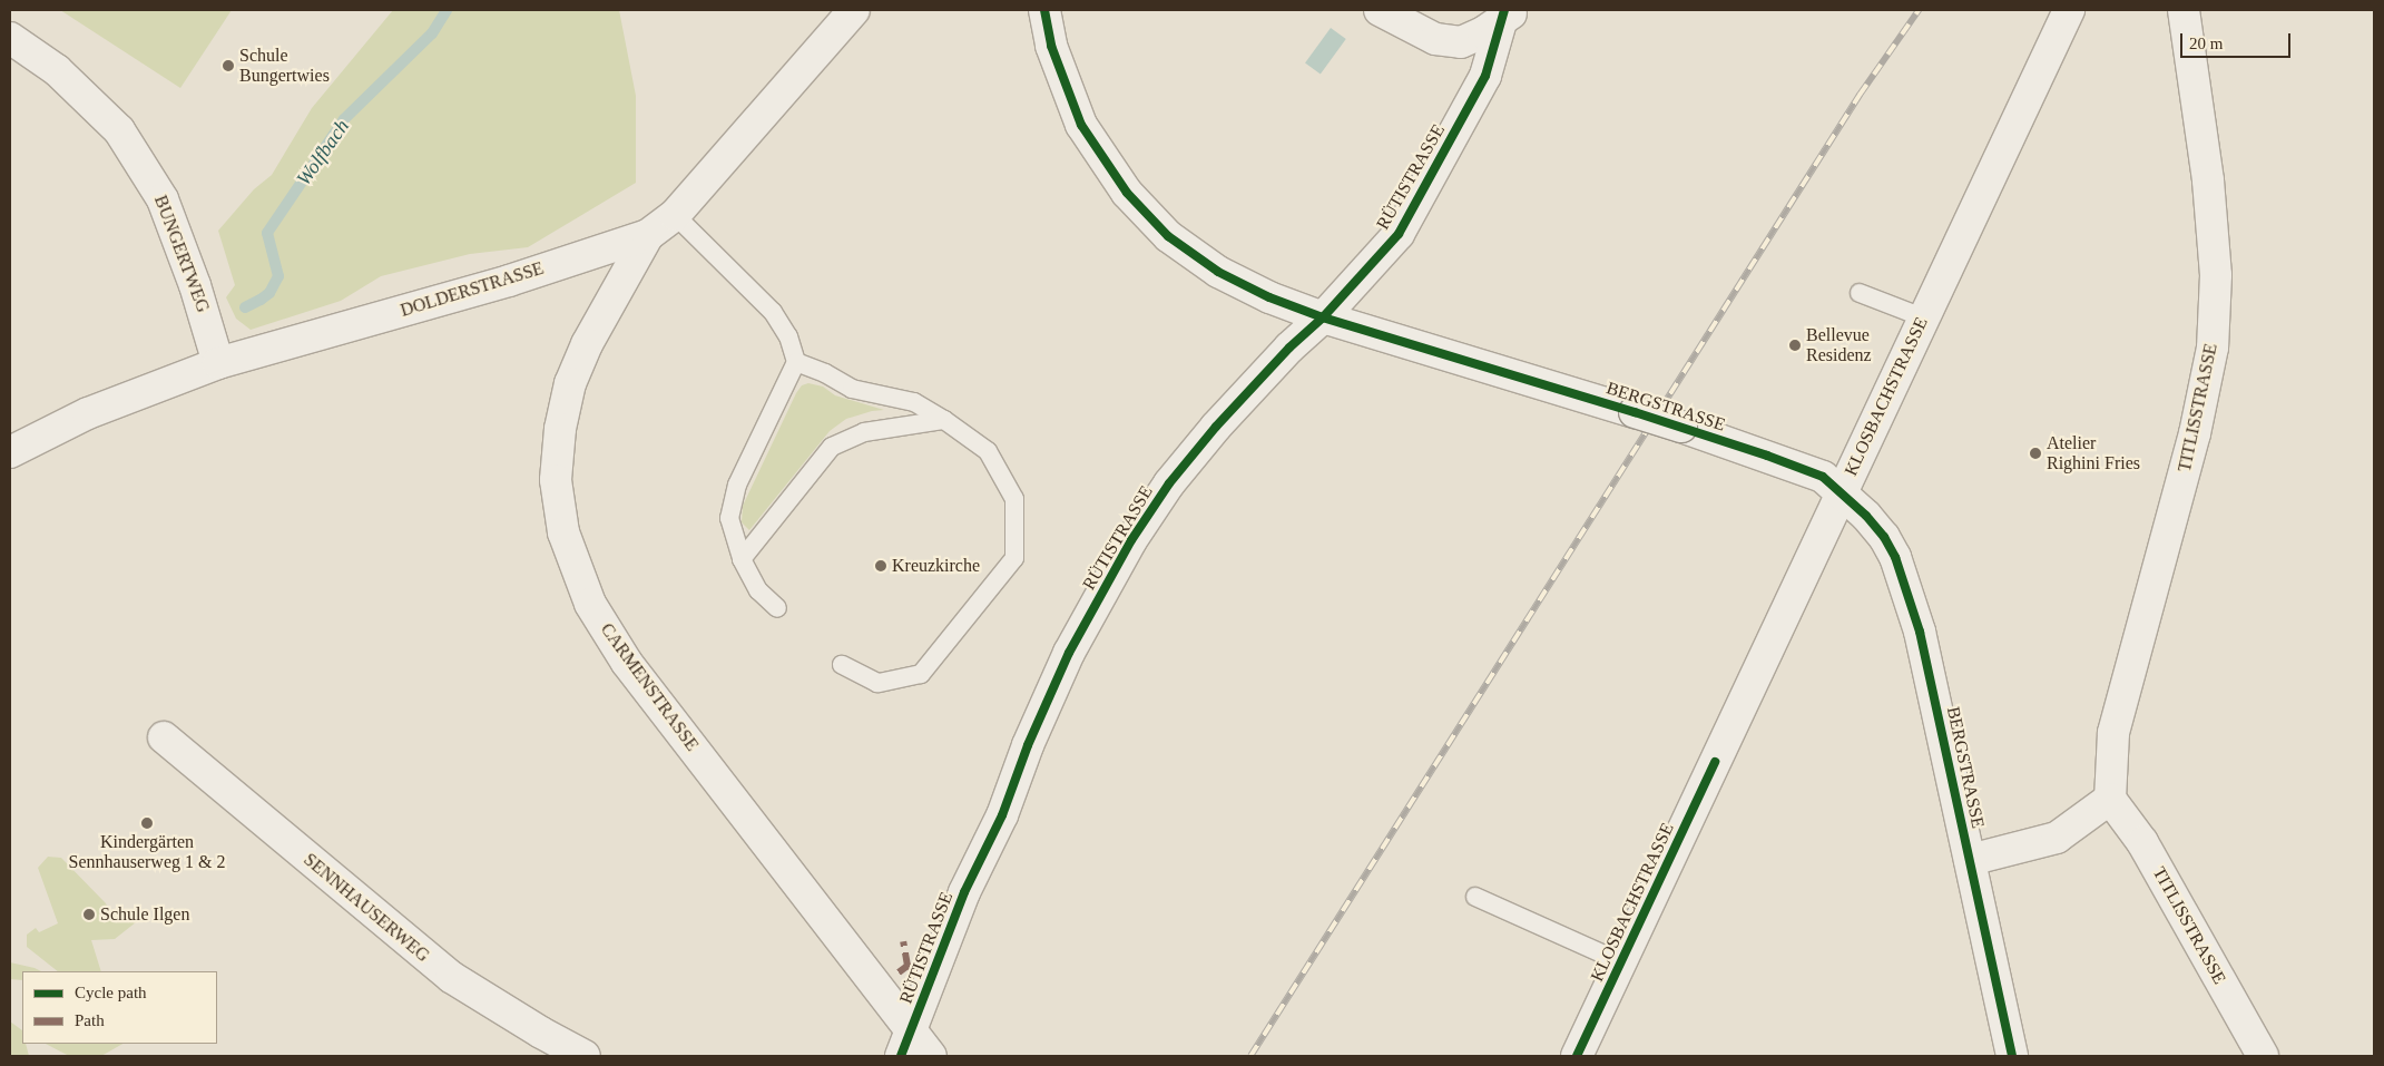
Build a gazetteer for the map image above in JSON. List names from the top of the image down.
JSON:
{
  "streets": {
    "street": [
      "RÜTISTRASSE",
      "BUNGERTWEG",
      "DOLDERSTRASSE",
      "KLOSBACHSTRASSE",
      "BERGSTRASSE",
      "TITLISSTRASSE",
      "CARMENSTRASSE",
      "SENNHAUSERWEG"
    ]
  },
  "crossings": [
    ["RÜTISTRASSE", "BERGSTRASSE"],
    ["RÜTISTRASSE", "CARMENSTRASSE"],
    ["BUNGERTWEG", "DOLDERSTRASSE"],
    ["DOLDERSTRASSE", "CARMENSTRASSE"],
    ["KLOSBACHSTRASSE", "BERGSTRASSE"]
  ],
  "water": ["Wolfbach"],
  "places": [
    "Schule Bungertwies",
    "Bellevue Residenz",
    "Atelier Righini Fries",
    "Kreuzkirche",
    "Kindergärten Sennhauserweg 1 & 2",
    "Schule Ilgen"
  ],
  "legend": ["Cycle path", "Path"],
  "scale_bar": "20 m"
}
